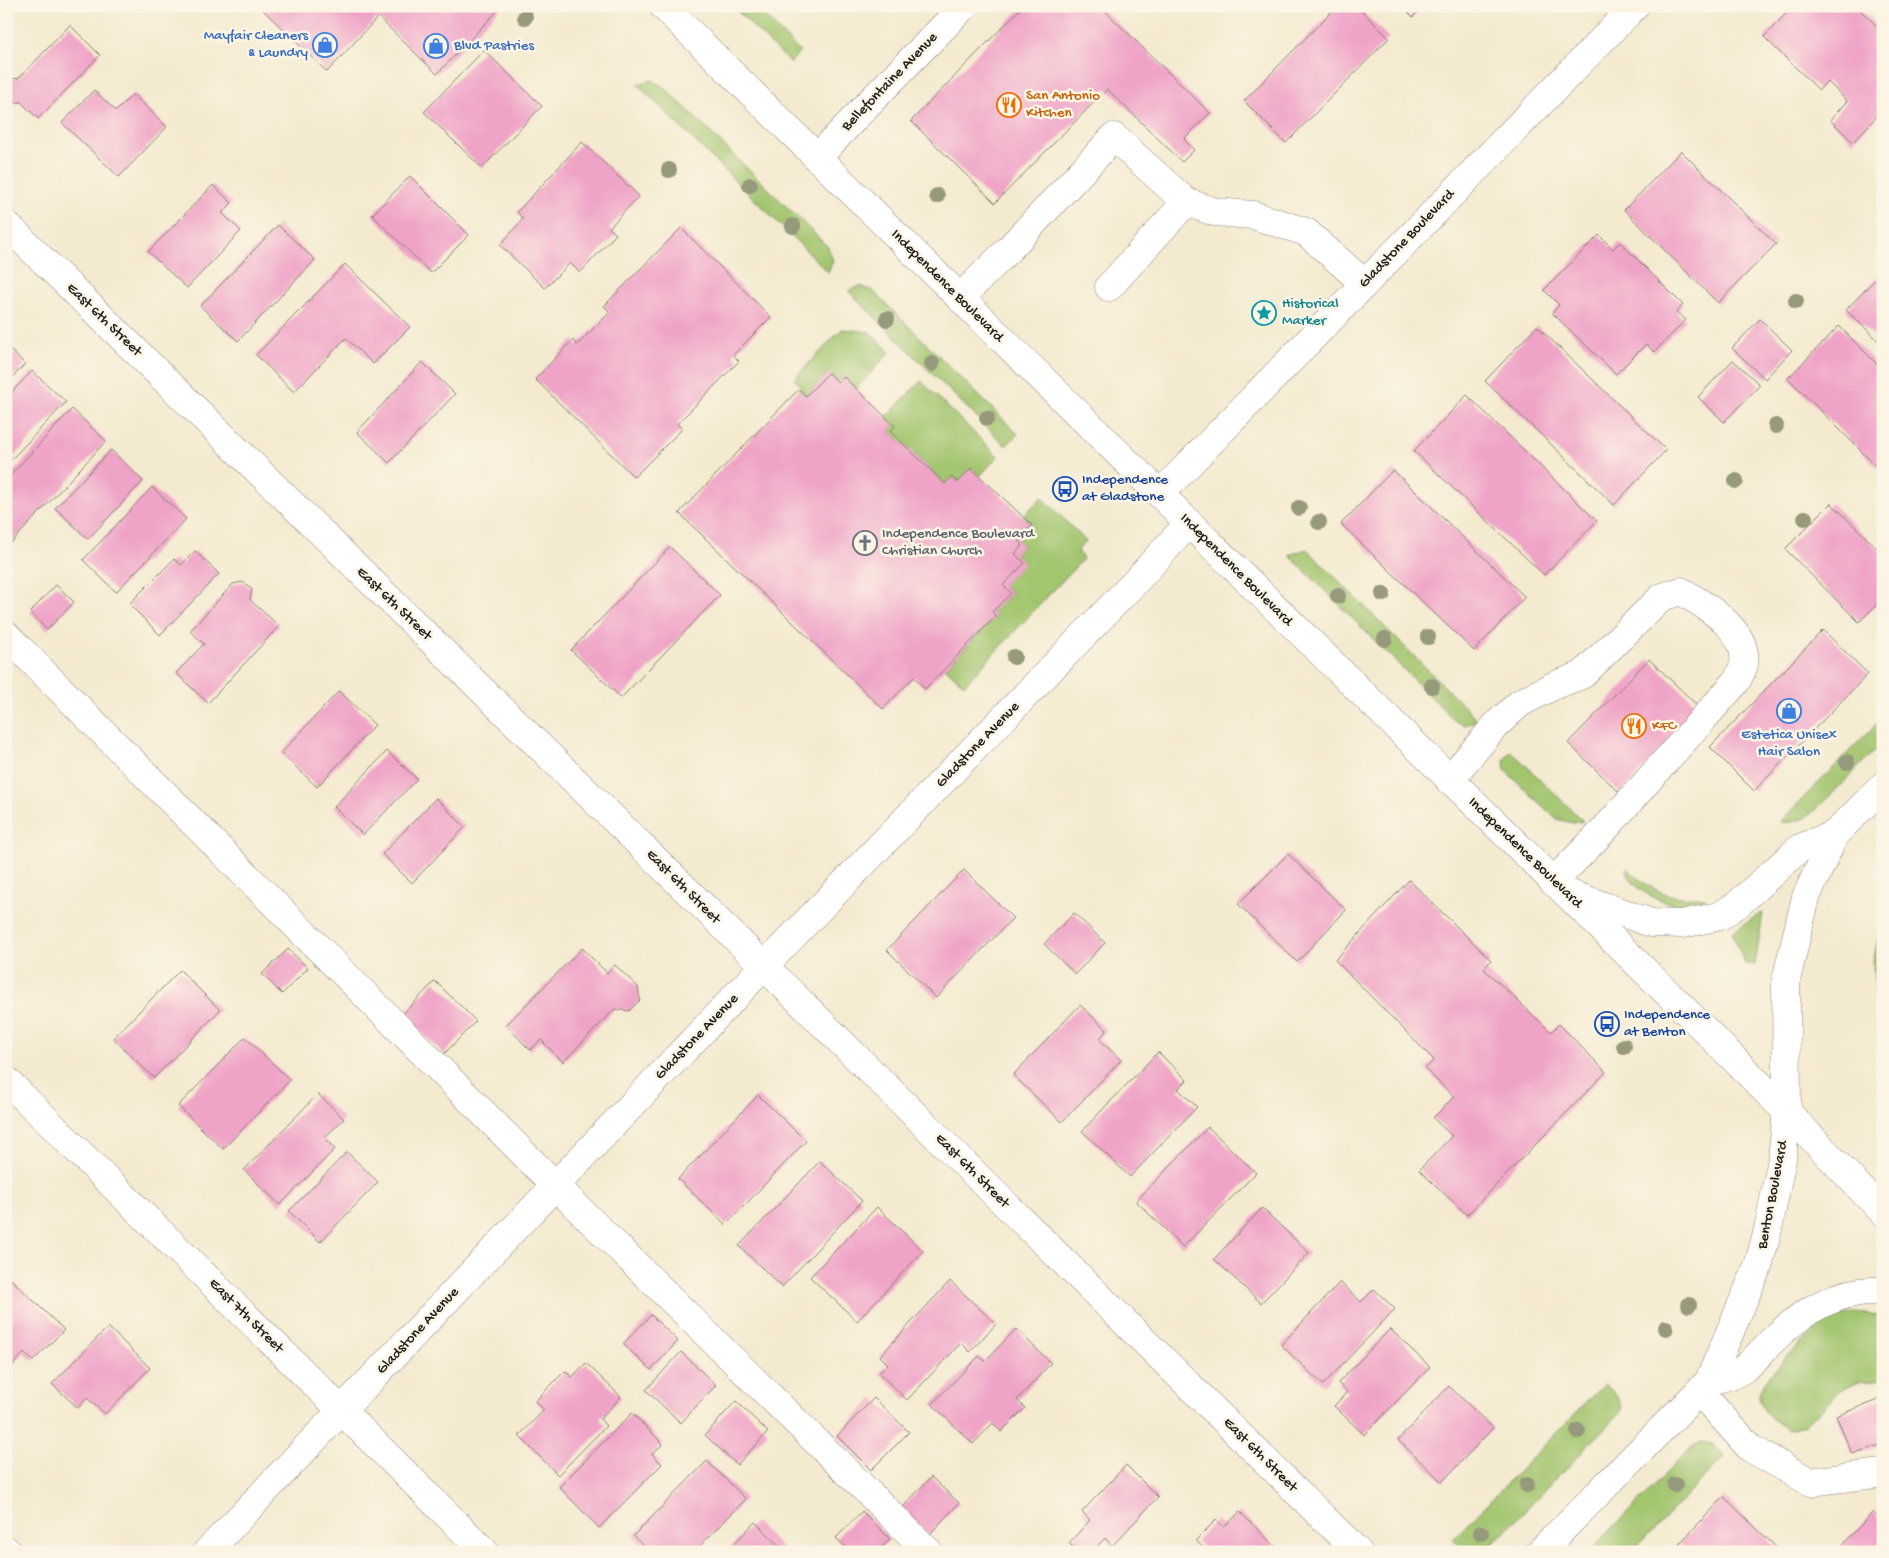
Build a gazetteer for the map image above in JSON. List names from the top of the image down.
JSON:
{
  "streets": {
    "street": [
      "Bellefontaine Avenue",
      "Gladstone Boulevard",
      "Independence Boulevard",
      "East 6th Street",
      "Gladstone Avenue",
      "Benton Boulevard",
      "East 7th Street"
    ]
  },
  "crossings": [
    ["Bellefontaine Avenue", "Independence Boulevard"],
    ["Gladstone Boulevard", "Independence Boulevard"],
    ["Independence Boulevard", "Gladstone Avenue"],
    ["Independence Boulevard", "Benton Boulevard"],
    ["East 6th Street", "Gladstone Avenue"],
    ["Gladstone Avenue", "East 7th Street"]
  ],
  "places": {
    "shop": ["Mayfair Cleaners & Laundry", "Blvd Pastries", "Estetica Unisex Hair Salon"],
    "restaurant": ["San Antonio Kitchen", "KFC"],
    "place": ["Historical Marker"],
    "bus stop": ["Independence at Gladstone", "Independence at Benton"],
    "church": ["Independence Boulevard Christian Church"]
  }
}
